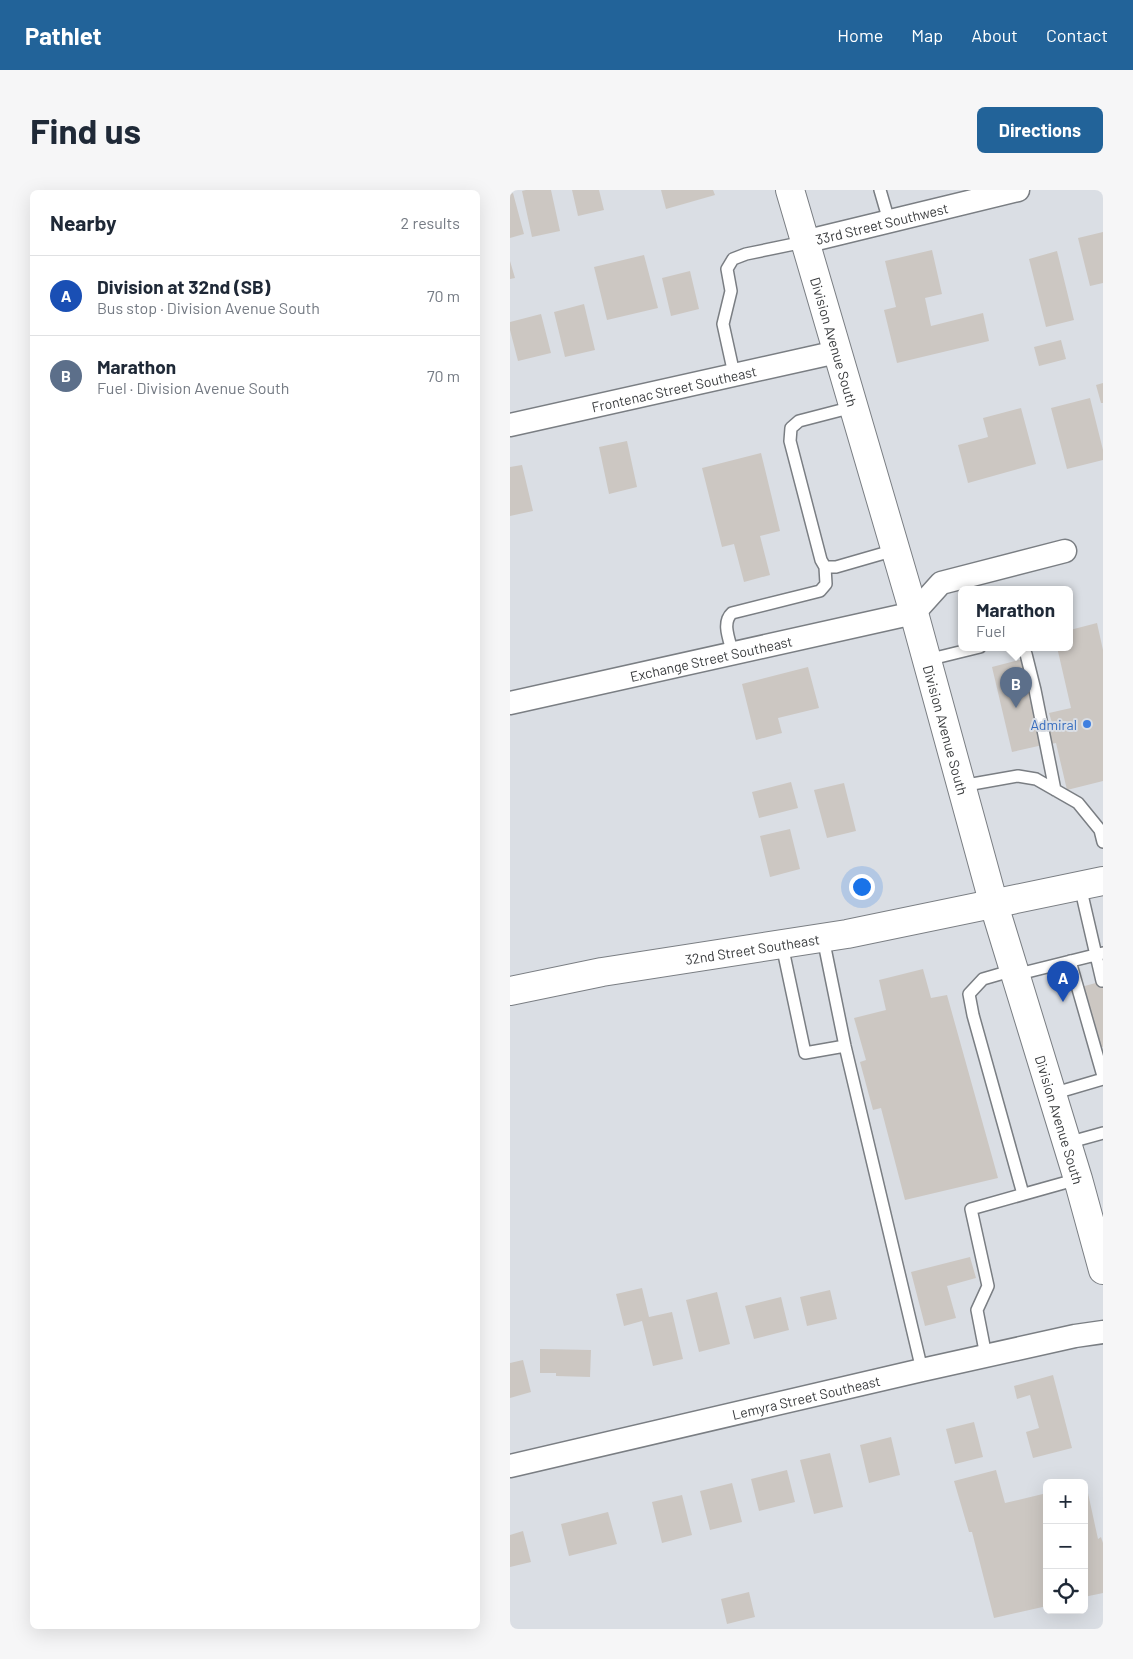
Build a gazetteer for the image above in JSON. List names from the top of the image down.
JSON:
{
  "streets": {
    "main road": ["Division Avenue South", "32nd Street Southeast"],
    "street": [
      "33rd Street Southwest",
      "Frontenac Street Southeast",
      "Exchange Street Southeast",
      "Lemyra Street Southeast"
    ]
  },
  "crossings": [
    ["33rd Street Southwest", "Division Avenue South"],
    ["Division Avenue South", "Frontenac Street Southeast"],
    ["Division Avenue South", "Exchange Street Southeast"],
    ["Division Avenue South", "32nd Street Southeast"]
  ],
  "places": ["Admiral"],
  "page": {
    "header": "Pathlet",
    "nav": [
      "Home",
      "Map",
      "About",
      "Contact"
    ],
    "buttons": "Directions",
    "title": "Find us",
    "heading": ["Nearby", "2 results"],
    "list": [
      {
        "mark": "A",
        "name": "Division at 32nd (SB)",
        "note": "Bus stop · Division Avenue South",
        "value": "70 m"
      },
      {
        "mark": "B",
        "name": "Marathon",
        "note": "Fuel · Division Avenue South",
        "value": "70 m"
      }
    ],
    "popup": ["Marathon", "Fuel"],
    "pins": ["B", "A"],
    "map_buttons": ["+", "−"]
  }
}
